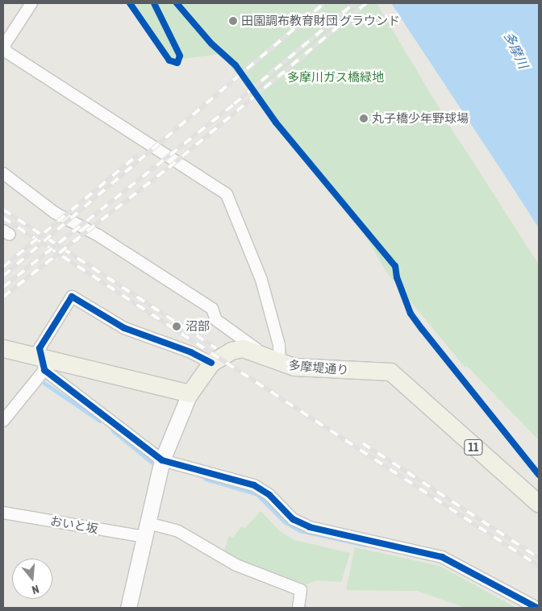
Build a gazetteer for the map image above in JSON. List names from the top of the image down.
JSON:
{
  "streets": {
    "main road": ["多摩堤通り", "11"],
    "street": ["おいと坂"]
  },
  "water": ["多摩川"],
  "parks": ["多摩川ガス橋緑地"],
  "places": ["田園調布教育財団 グラウンド", "丸子橋少年野球場", "沼部"],
  "north": "bottom"
}
